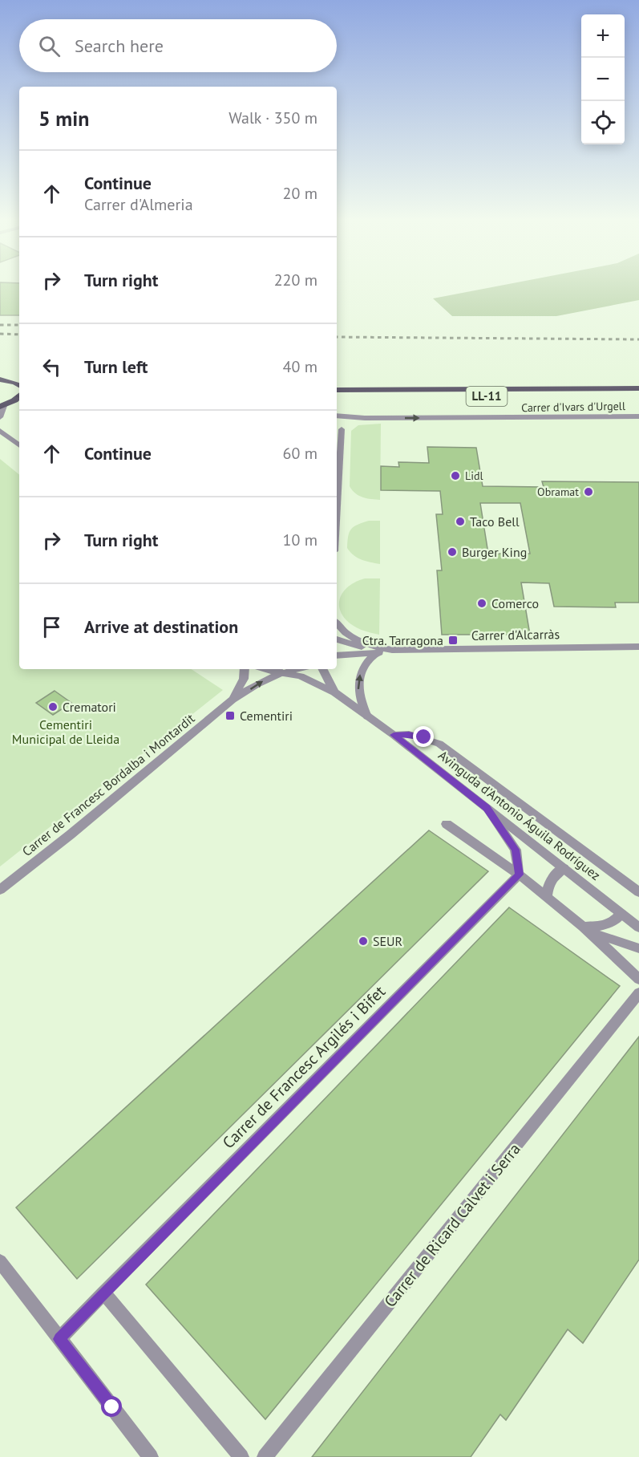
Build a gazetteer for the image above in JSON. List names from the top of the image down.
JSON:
{
  "streets": {
    "highway": ["LL-11"],
    "street": [
      "Carrer d'Ivars d'Urgell",
      "Carrer d'Alcarràs",
      "Carrer de Francesc Bordalba i Montardit",
      "Avinguda d'Antonio Águila Rodríguez",
      "Carrer de Francesc Argilés i Bifet",
      "Carrer de Ricard Calvet i Serra"
    ]
  },
  "crossings": [
    ["Carrer de Francesc Bordalba i Montardit", "Avinguda d'Antonio Águila Rodríguez"]
  ],
  "one_way": ["Carrer d'Ivars d'Urgell"],
  "parks": ["Cementiri Municipal de Lleida"],
  "places": {
    "other": [
      "Lidl",
      "Obramat",
      "Taco Bell",
      "Burger King",
      "Comerco",
      "Crematori",
      "SEUR"
    ],
    "transit": ["Ctra. Tarragona", "Cementiri"]
  },
  "page": {
    "map_buttons": ["+", "−"],
    "search": "Search here",
    "heading": ["5 min", "Walk · 350 m"],
    "list": [
      ["Continue", "Carrer d'Almeria", "20 m"],
      ["Turn right", "220 m"],
      ["Turn left", "40 m"],
      ["Continue", "60 m"],
      ["Turn right", "10 m"],
      "Arrive at destination"
    ]
  }
}
